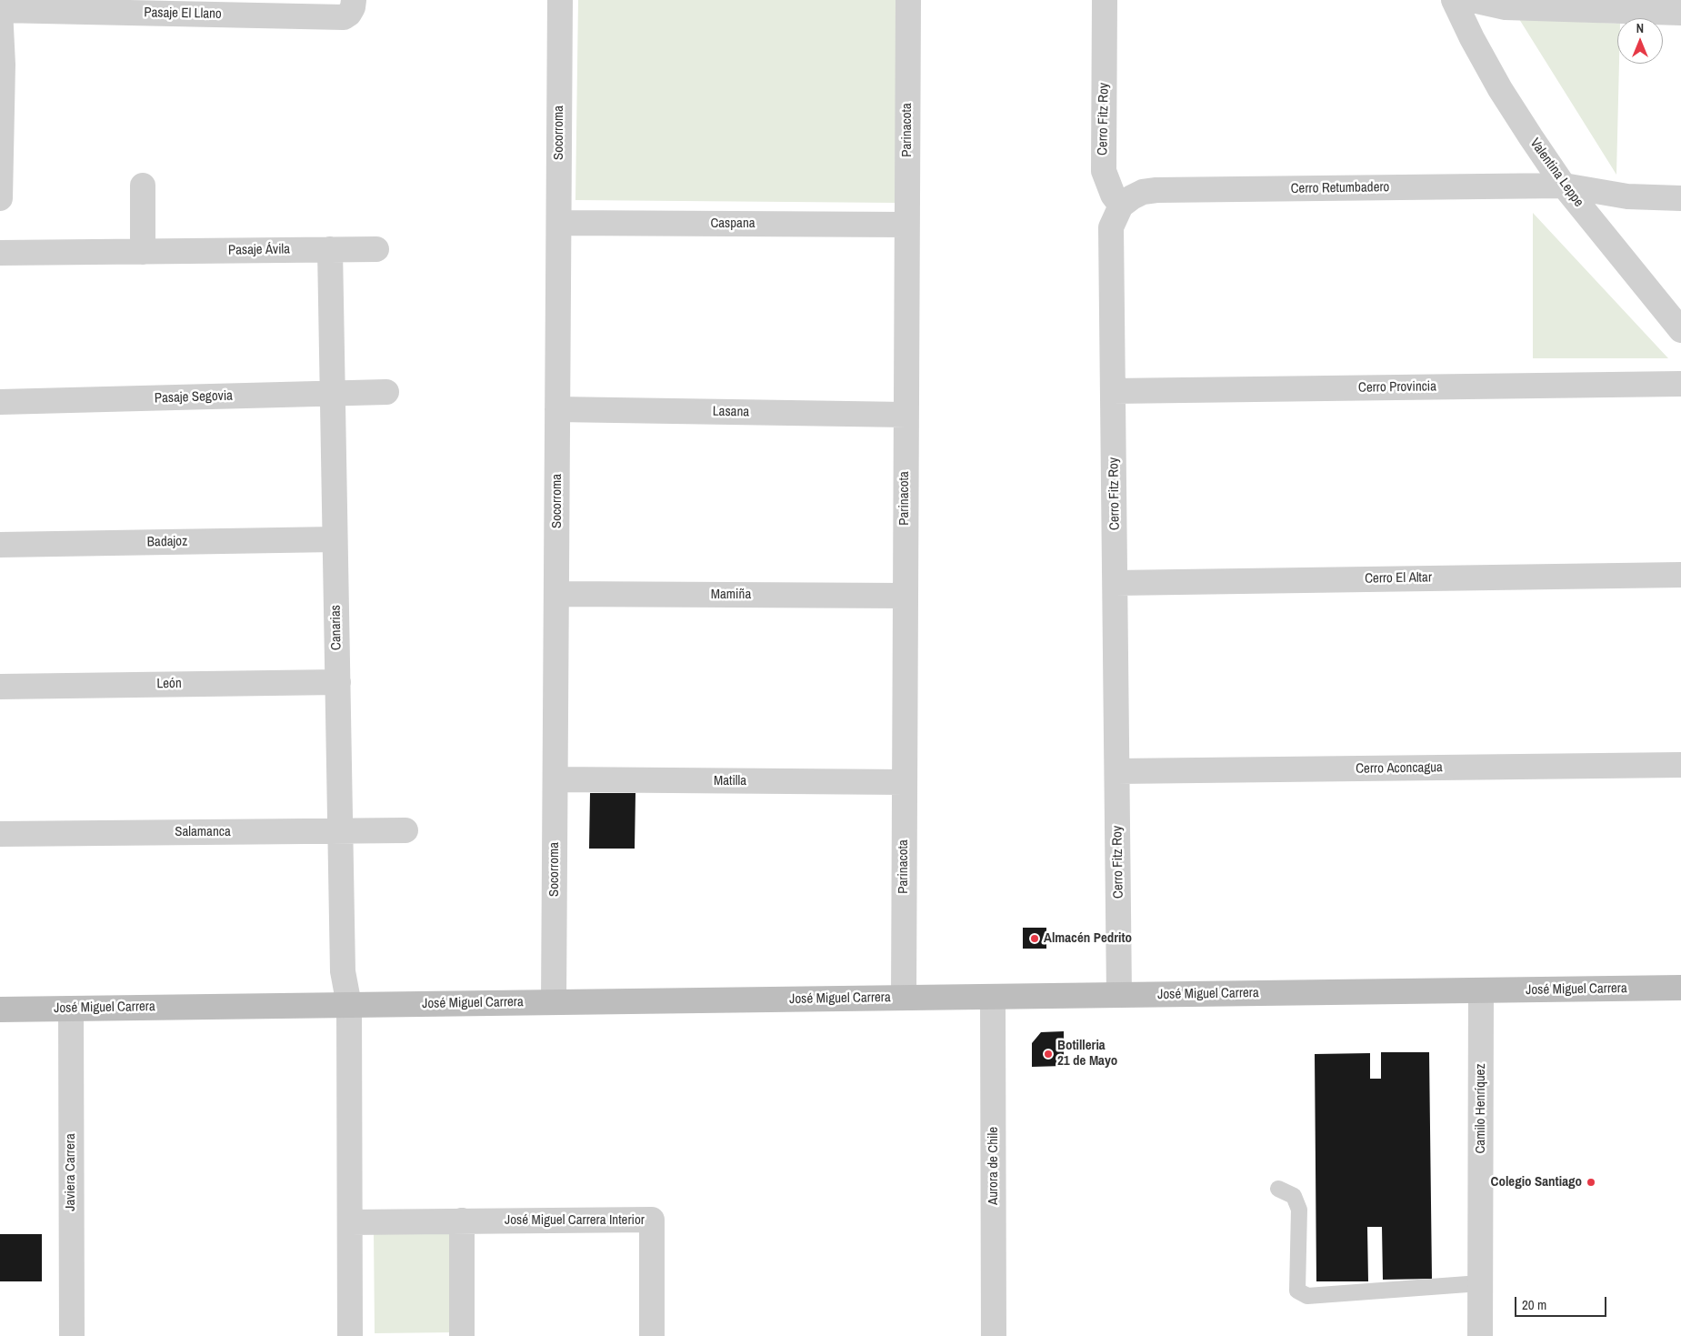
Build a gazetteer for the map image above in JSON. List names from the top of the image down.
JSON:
{
  "streets": {
    "street": [
      "Pasaje El Llano",
      "Cerro Fitz Roy",
      "Parinacota",
      "Socorroma",
      "Valentina Leppe",
      "Cerro Retumbadero",
      "Caspana",
      "Pasaje Ávila",
      "Cerro Provincia",
      "Pasaje Segovia",
      "Lasana",
      "Badajoz",
      "Cerro El Altar",
      "Mamiña",
      "Canarias",
      "León",
      "Cerro Aconcagua",
      "Matilla",
      "Salamanca",
      "José Miguel Carrera",
      "Camilo Henríquez",
      "Aurora de Chile",
      "Javiera Carrera",
      "José Miguel Carrera Interior"
    ]
  },
  "crossings": [
    ["Cerro Fitz Roy", "Cerro Retumbadero"],
    ["Cerro Fitz Roy", "Cerro Provincia"],
    ["Cerro Fitz Roy", "Cerro El Altar"],
    ["Cerro Fitz Roy", "Cerro Aconcagua"],
    ["Cerro Fitz Roy", "José Miguel Carrera"],
    ["Parinacota", "Caspana"],
    ["Parinacota", "Lasana"],
    ["Parinacota", "Mamiña"],
    ["Parinacota", "Matilla"],
    ["Parinacota", "José Miguel Carrera"],
    ["Socorroma", "Caspana"],
    ["Socorroma", "Lasana"],
    ["Socorroma", "Mamiña"],
    ["Socorroma", "Matilla"],
    ["Socorroma", "José Miguel Carrera"],
    ["Valentina Leppe", "Cerro Retumbadero"],
    ["Pasaje Ávila", "Canarias"],
    ["Pasaje Segovia", "Canarias"],
    ["Badajoz", "Canarias"],
    ["Canarias", "León"],
    ["Canarias", "Salamanca"],
    ["Canarias", "José Miguel Carrera"],
    ["José Miguel Carrera", "Camilo Henríquez"],
    ["José Miguel Carrera", "Aurora de Chile"],
    ["José Miguel Carrera", "Javiera Carrera"]
  ],
  "places": ["Almacén Pedrito", "Botilleria 21 de Mayo", "Colegio Santiago"],
  "scale_bar": "20 m",
  "north": "top"
}
